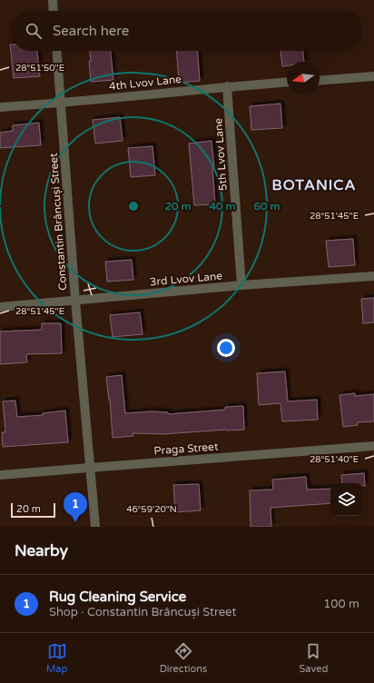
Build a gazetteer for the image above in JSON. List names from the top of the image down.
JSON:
{
  "streets": {
    "street": [
      "4th Lvov Lane",
      "5th Lvov Lane",
      "Constantin Brâncuși Street",
      "3rd Lvov Lane",
      "Praga Street"
    ]
  },
  "crossings": [
    ["4th Lvov Lane", "5th Lvov Lane"],
    ["4th Lvov Lane", "Constantin Brâncuși Street"],
    ["5th Lvov Lane", "3rd Lvov Lane"],
    ["Constantin Brâncuși Street", "3rd Lvov Lane"],
    ["Constantin Brâncuși Street", "Praga Street"]
  ],
  "districts": ["BOTANICA"],
  "scale_bar": "20 m",
  "north": "left",
  "page": {
    "search": "Search here",
    "pins": "1",
    "scale": "20 m",
    "heading": "Nearby",
    "list": [
      {
        "mark": "1",
        "name": "Rug Cleaning Service",
        "note": "Shop · Constantin Brâncuși Street",
        "value": "100 m"
      }
    ],
    "nav": ["Map", "Directions", "Saved"]
  },
  "coordinates": [
    "28°51'50\"E",
    "28°51'45\"E",
    "28°51'40\"E",
    "46°59'20\"N"
  ],
  "rings": ["20 m", "40 m", "60 m"]
}
